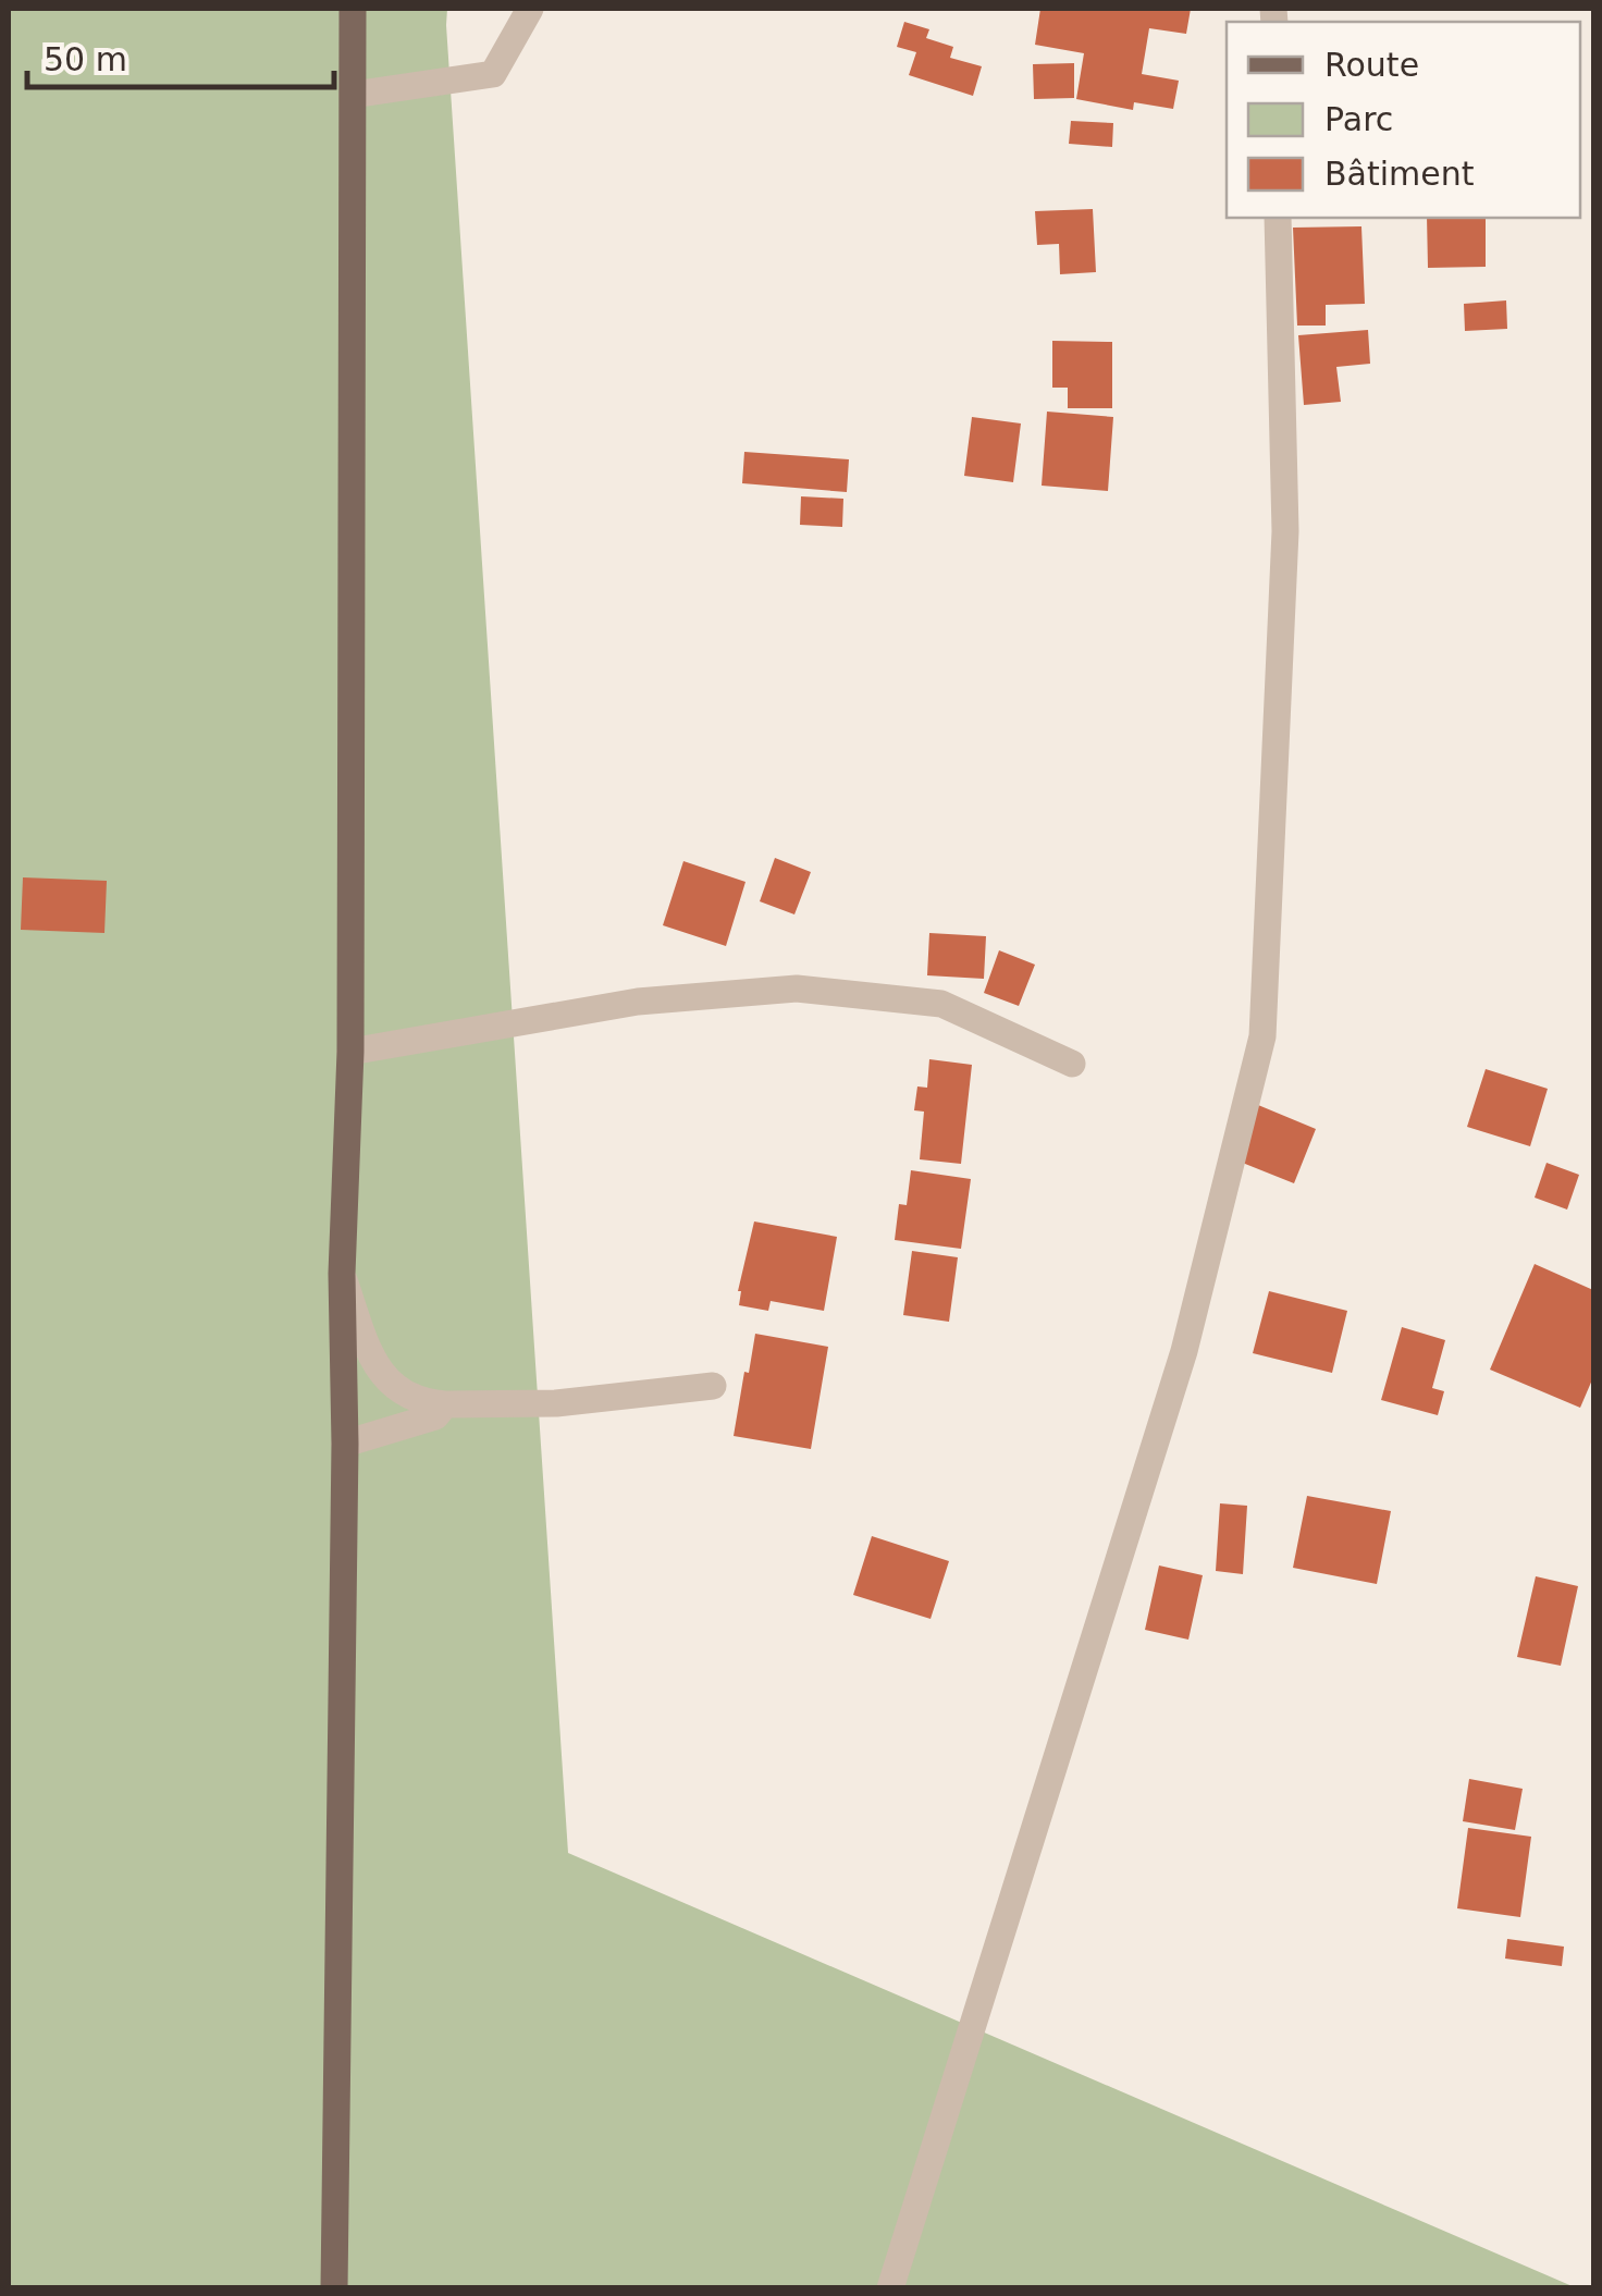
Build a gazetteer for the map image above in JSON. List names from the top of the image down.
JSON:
{
  "legend": ["Route", "Parc", "Bâtiment"],
  "scale_bar": "50 m"
}
